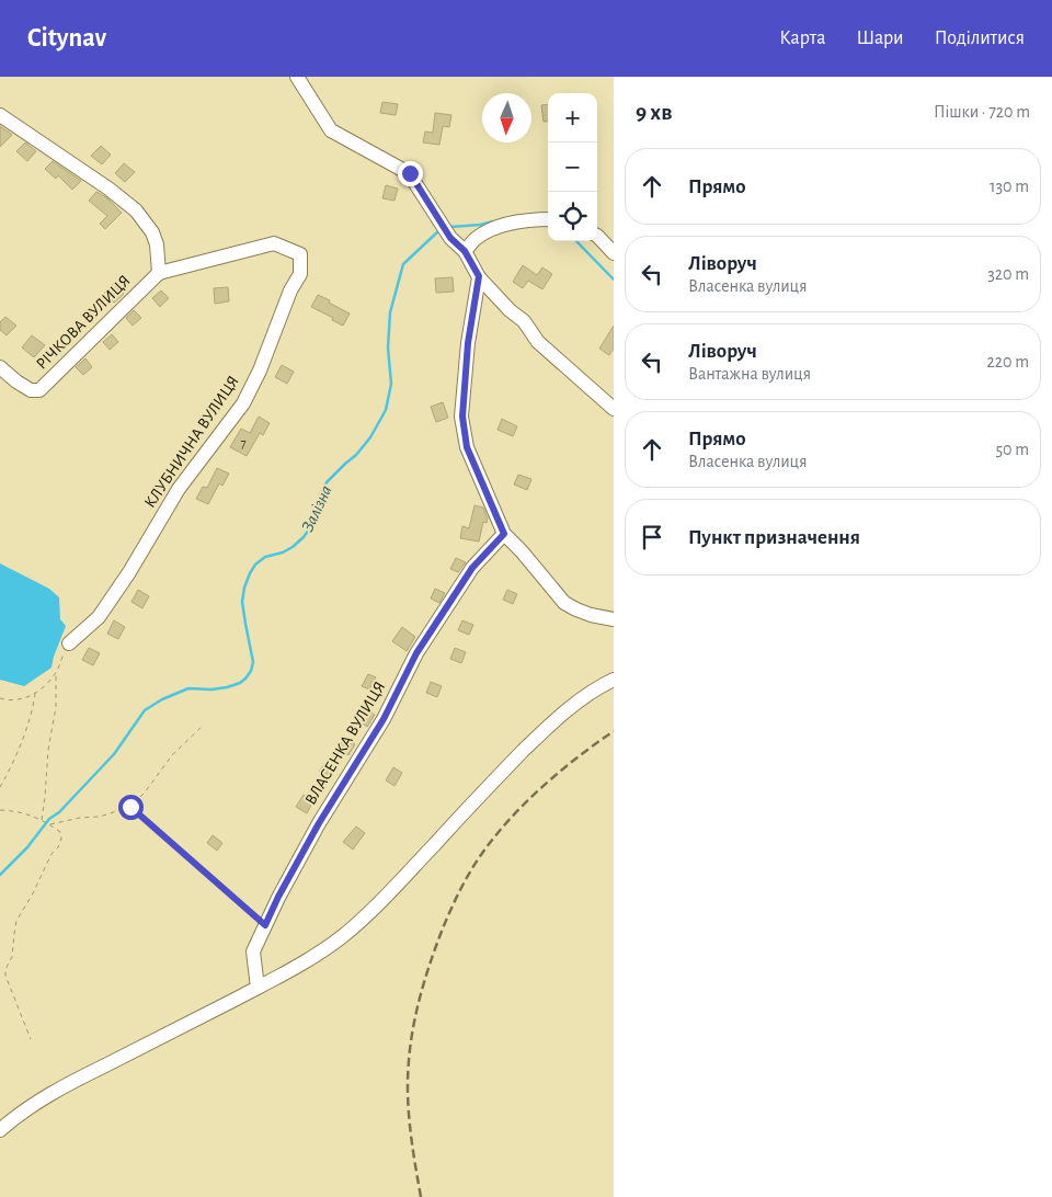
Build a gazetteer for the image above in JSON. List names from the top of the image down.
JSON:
{
  "streets": {
    "street": ["РІЧКОВА ВУЛИЦЯ", "КЛУБНИЧНА ВУЛИЦЯ", "ВЛАСЕНКА ВУЛИЦЯ"]
  },
  "crossings": [
    ["РІЧКОВА ВУЛИЦЯ", "КЛУБНИЧНА ВУЛИЦЯ"]
  ],
  "water": ["Залізна"],
  "house_numbers": ["7"],
  "north": "bottom",
  "page": {
    "header": "Citynav",
    "nav": ["Карта", "Шари", "Поділитися"],
    "heading": ["9 хв", "Пішки · 720 m"],
    "map_buttons": ["+", "−"],
    "list": [
      ["Прямо", "130 m"],
      ["Ліворуч", "Власенка вулиця", "320 m"],
      ["Ліворуч", "Вантажна вулиця", "220 m"],
      ["Прямо", "Власенка вулиця", "50 m"],
      "Пункт призначення"
    ]
  }
}
